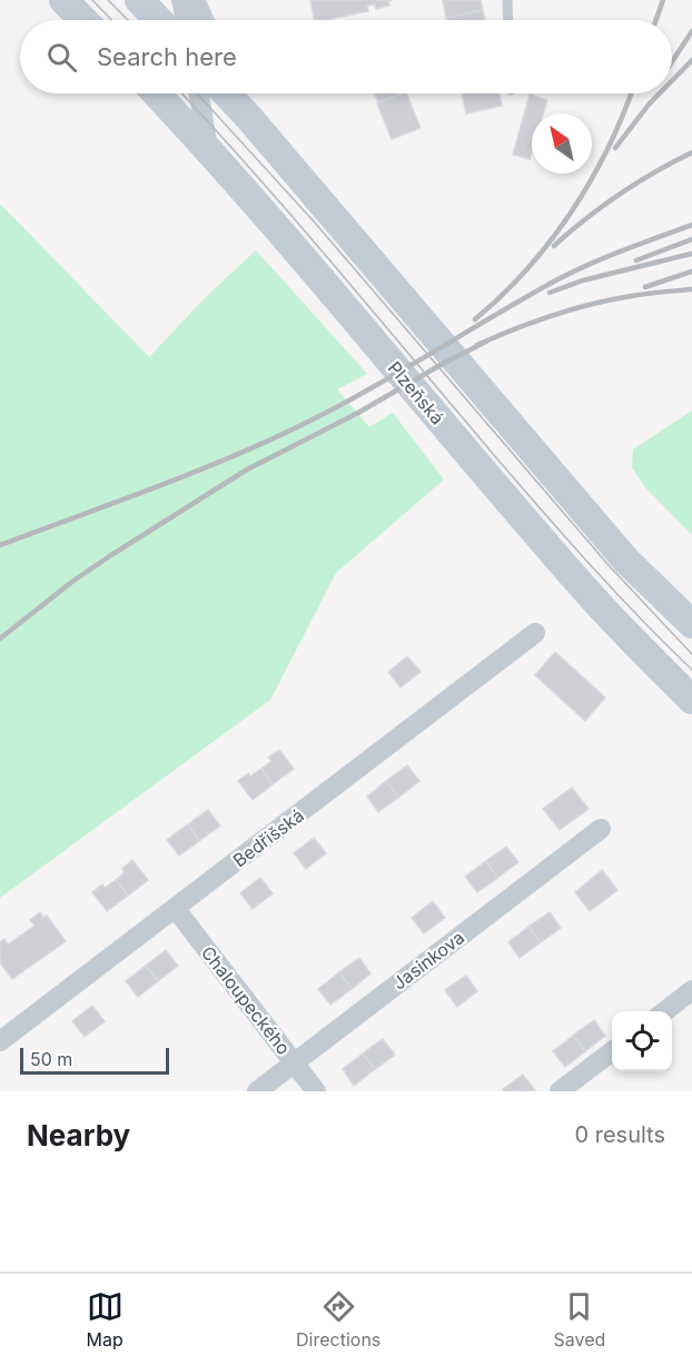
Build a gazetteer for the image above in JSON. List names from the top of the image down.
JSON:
{
  "streets": {
    "main road": ["Plzeňská"],
    "street": ["Bedřišská", "Jasinkova", "Chaloupeckého"]
  },
  "crossings": [
    ["Bedřišská", "Chaloupeckého"],
    ["Jasinkova", "Chaloupeckého"]
  ],
  "scale_bar": "50 m",
  "north": "top left",
  "page": {
    "search": "Search here",
    "scale": "50 m",
    "heading": ["Nearby", "0 results"],
    "nav": ["Map", "Directions", "Saved"]
  }
}
